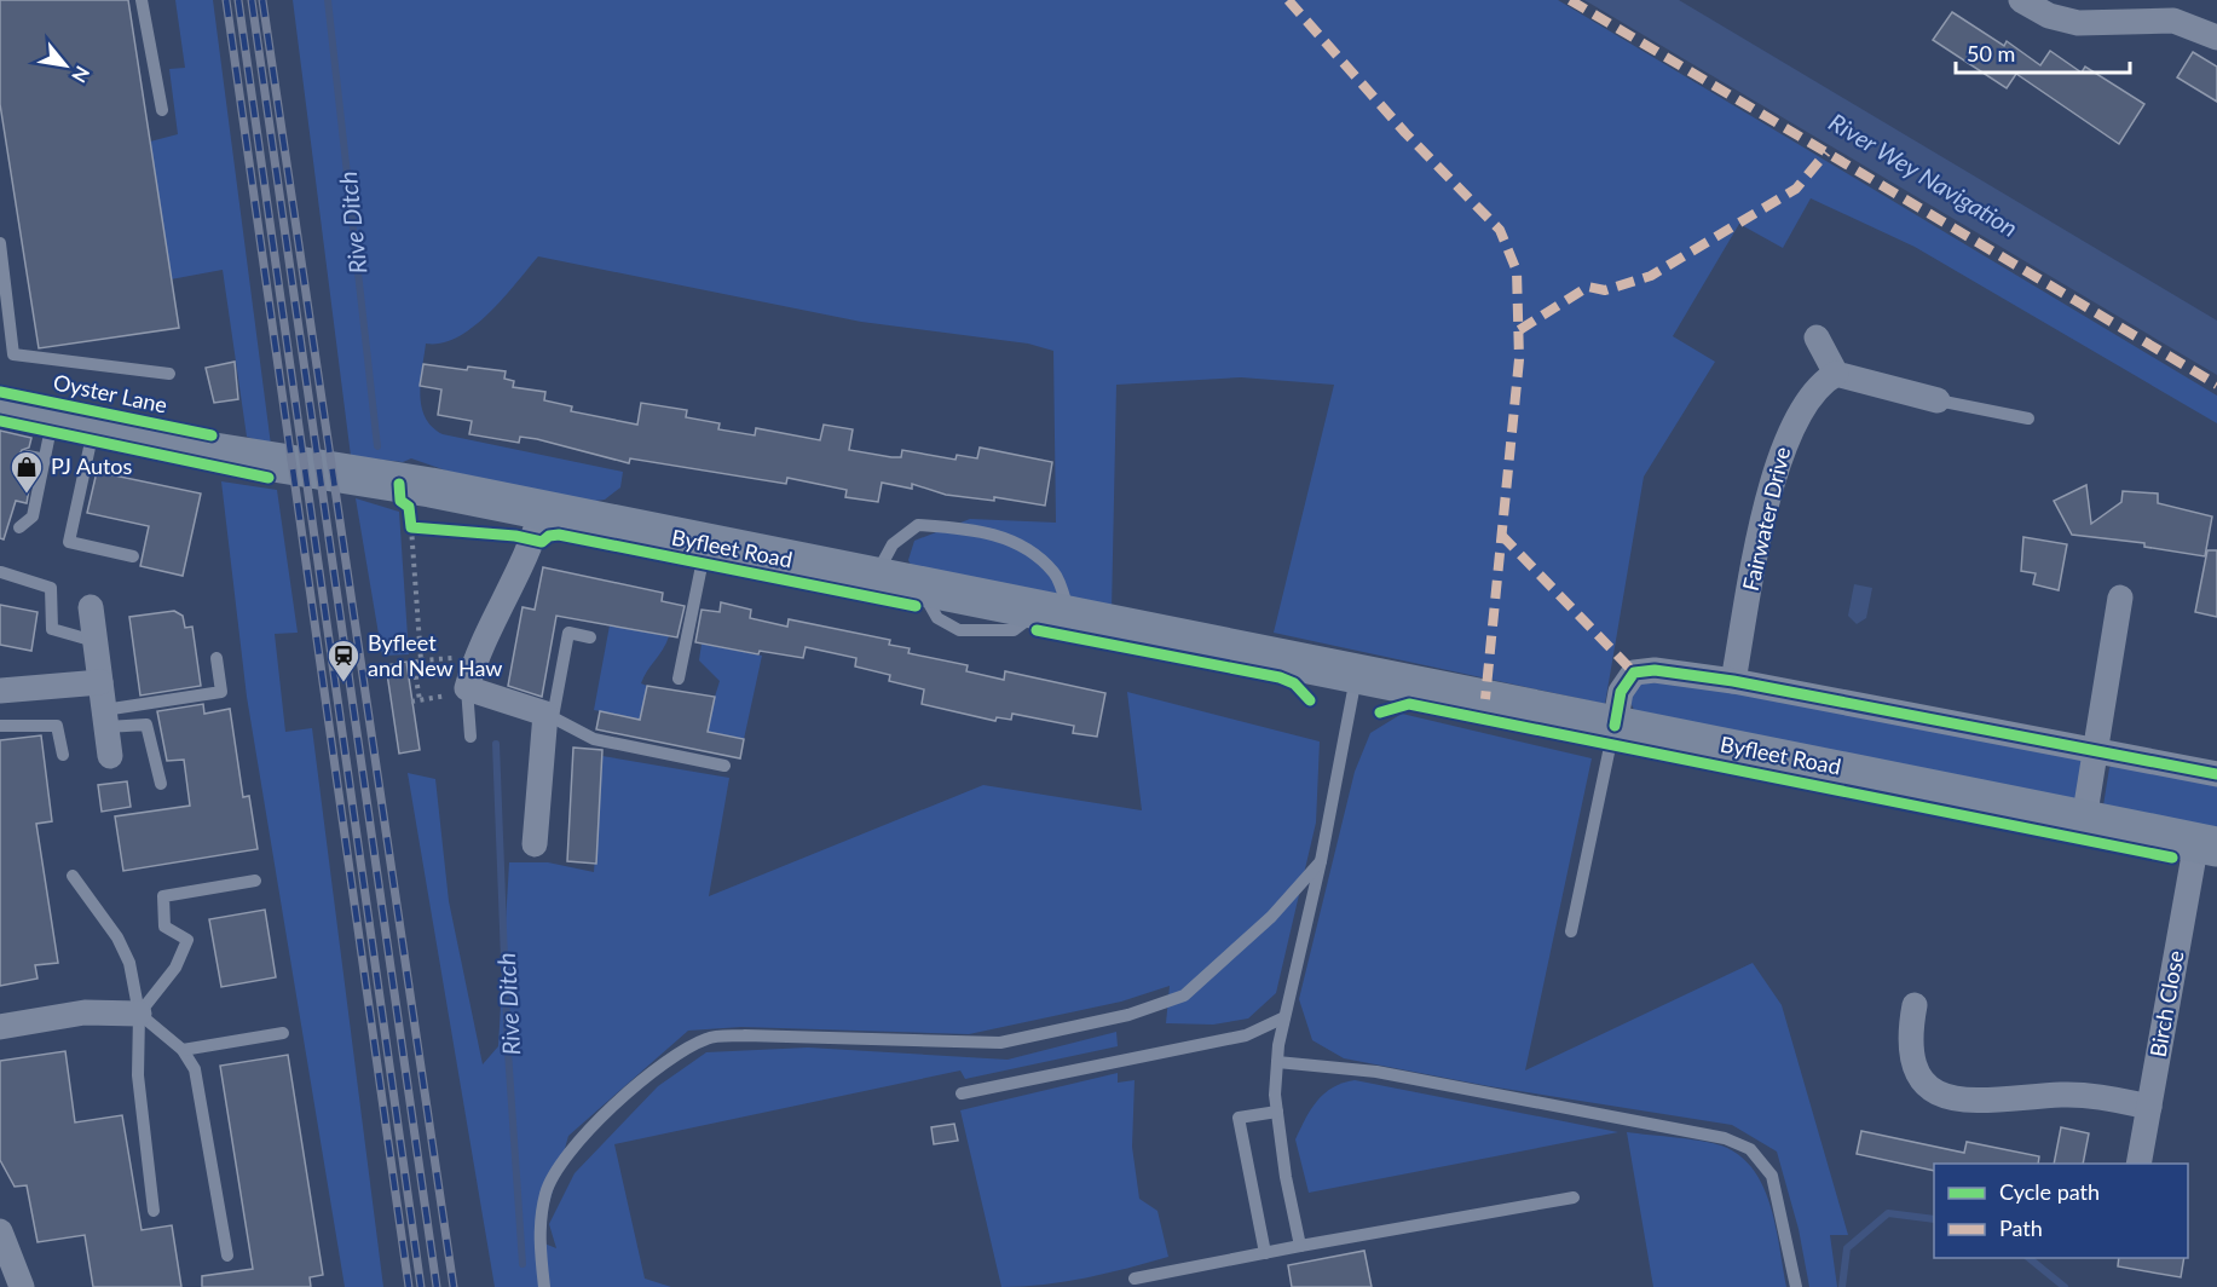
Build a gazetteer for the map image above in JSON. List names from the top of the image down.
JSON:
{
  "streets": {
    "main road": ["Oyster Lane", "Byfleet Road"],
    "street": ["Fairwater Drive", "Birch Close"]
  },
  "crossings": [
    ["Oyster Lane", "Byfleet Road"],
    ["Byfleet Road", "Birch Close"]
  ],
  "water": ["River Wey Navigation", "Rive Ditch"],
  "places": {
    "shop": ["PJ Autos"],
    "station": ["Byfleet and New Haw"]
  },
  "legend": ["Cycle path", "Path"],
  "scale_bar": "50 m",
  "north": "bottom right"
}
